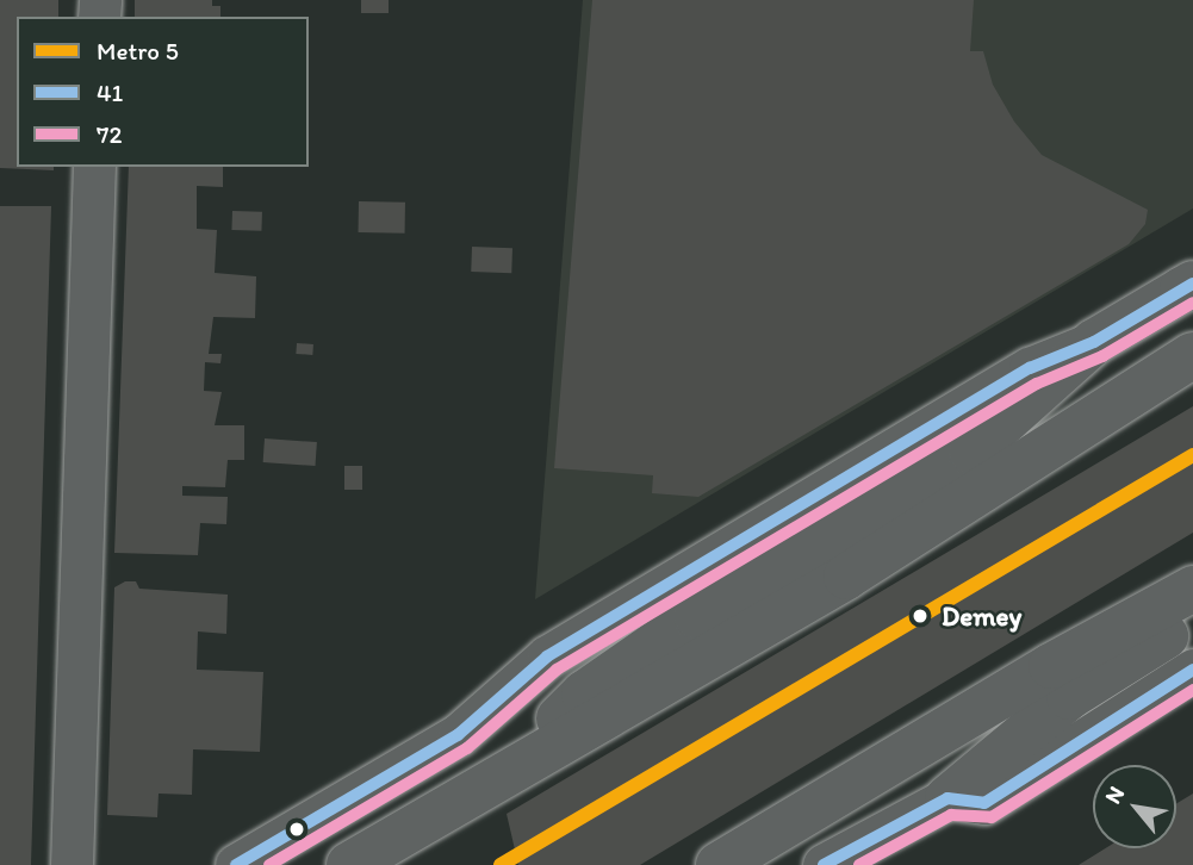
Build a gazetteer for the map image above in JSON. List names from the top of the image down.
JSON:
{
  "places": ["Demey"],
  "lines": ["transit line 41", "transit line 72", "metro line 5"],
  "legend": ["Metro 5", "41", "72"],
  "north": "top left"
}
